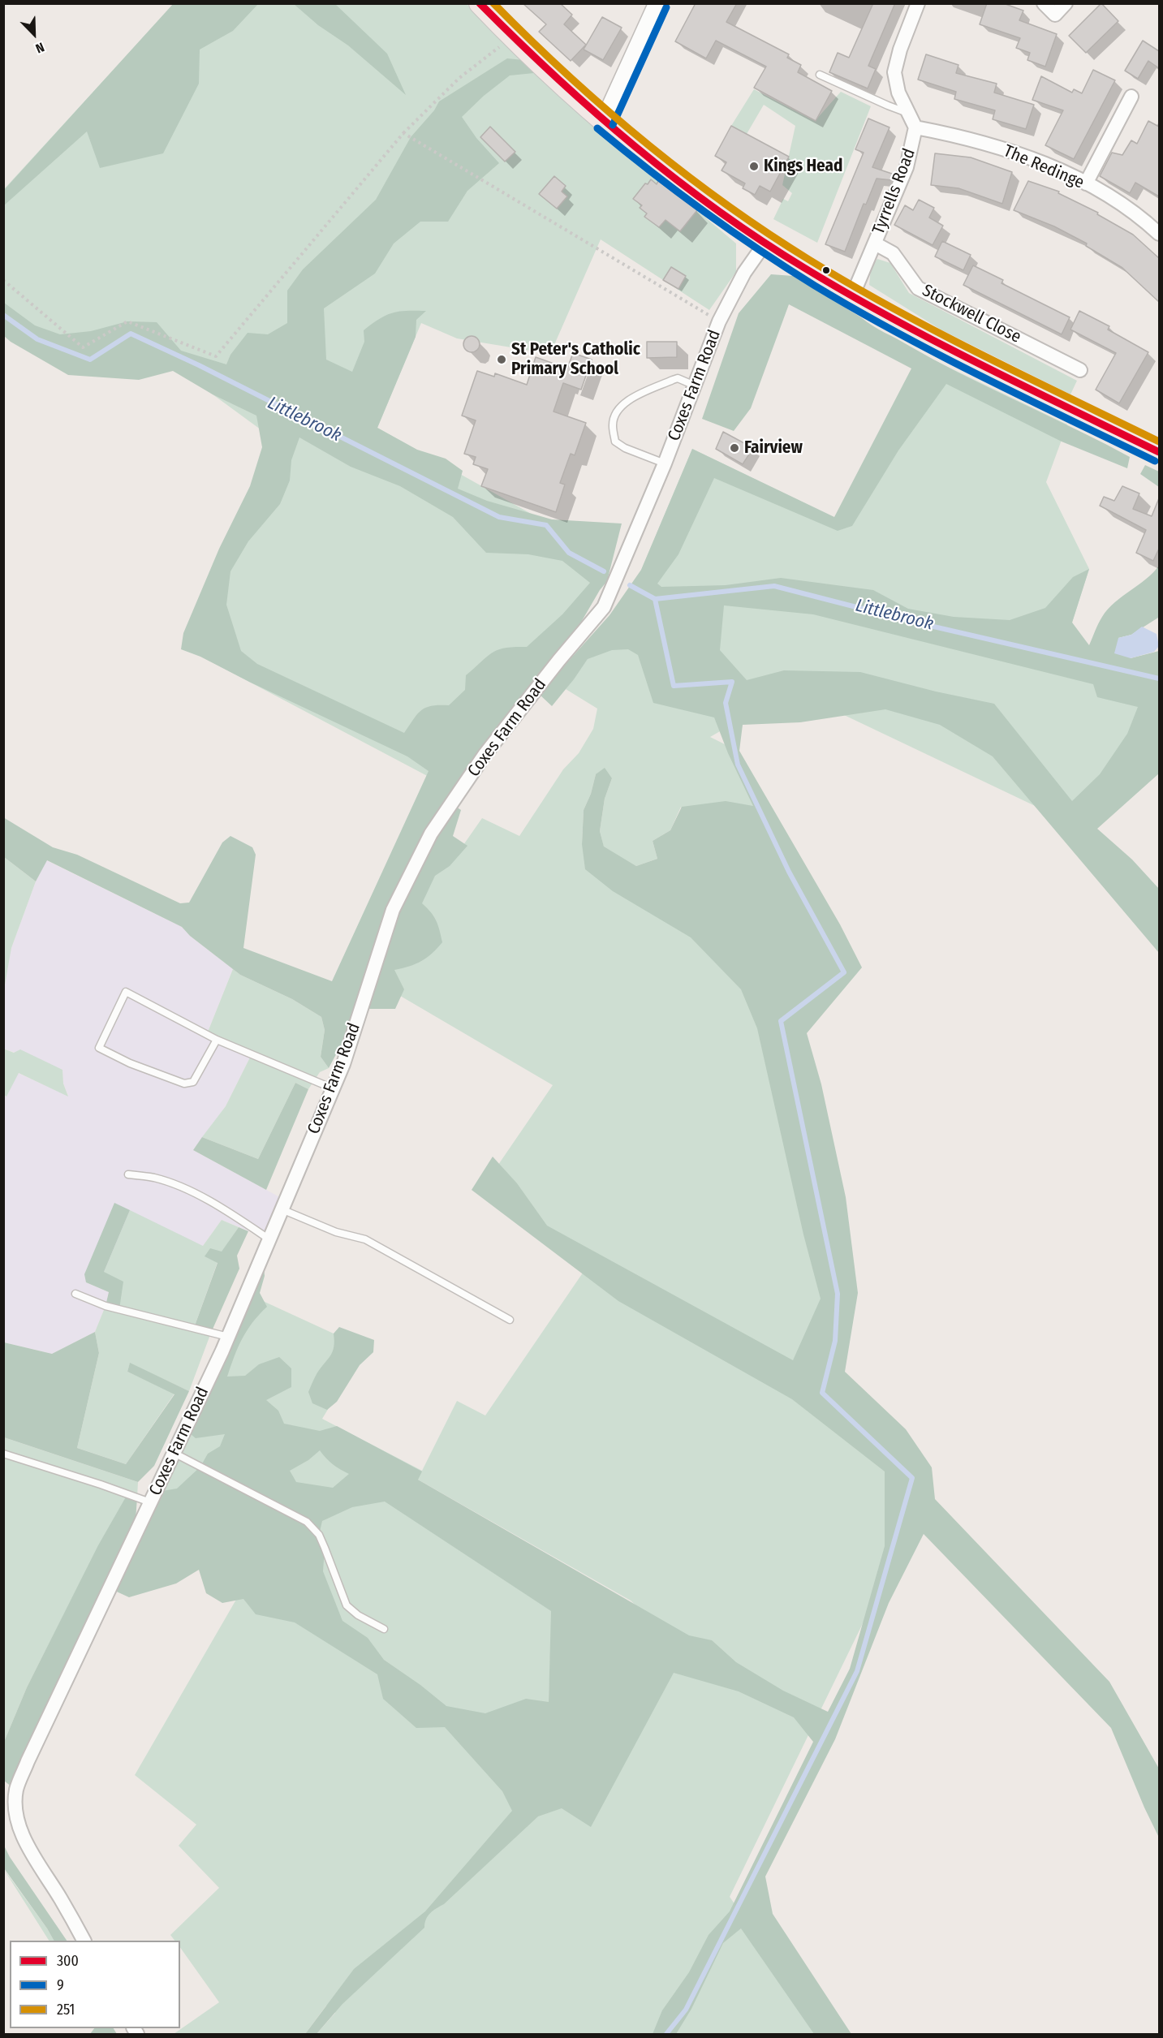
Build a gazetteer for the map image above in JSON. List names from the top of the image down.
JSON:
{
  "streets": {
    "street": [
      "The Redinge",
      "Tyrrells Road",
      "Stockwell Close",
      "Coxes Farm Road"
    ]
  },
  "crossings": [
    ["The Redinge", "Tyrrells Road"],
    ["Tyrrells Road", "Stockwell Close"]
  ],
  "water": ["Littlebrook"],
  "places": ["Kings Head", "St Peter's Catholic Primary School", "Fairview"],
  "lines": ["transit line 300", "transit line 251", "transit line 9"],
  "legend": ["300", "9", "251"],
  "north": "bottom right"
}
